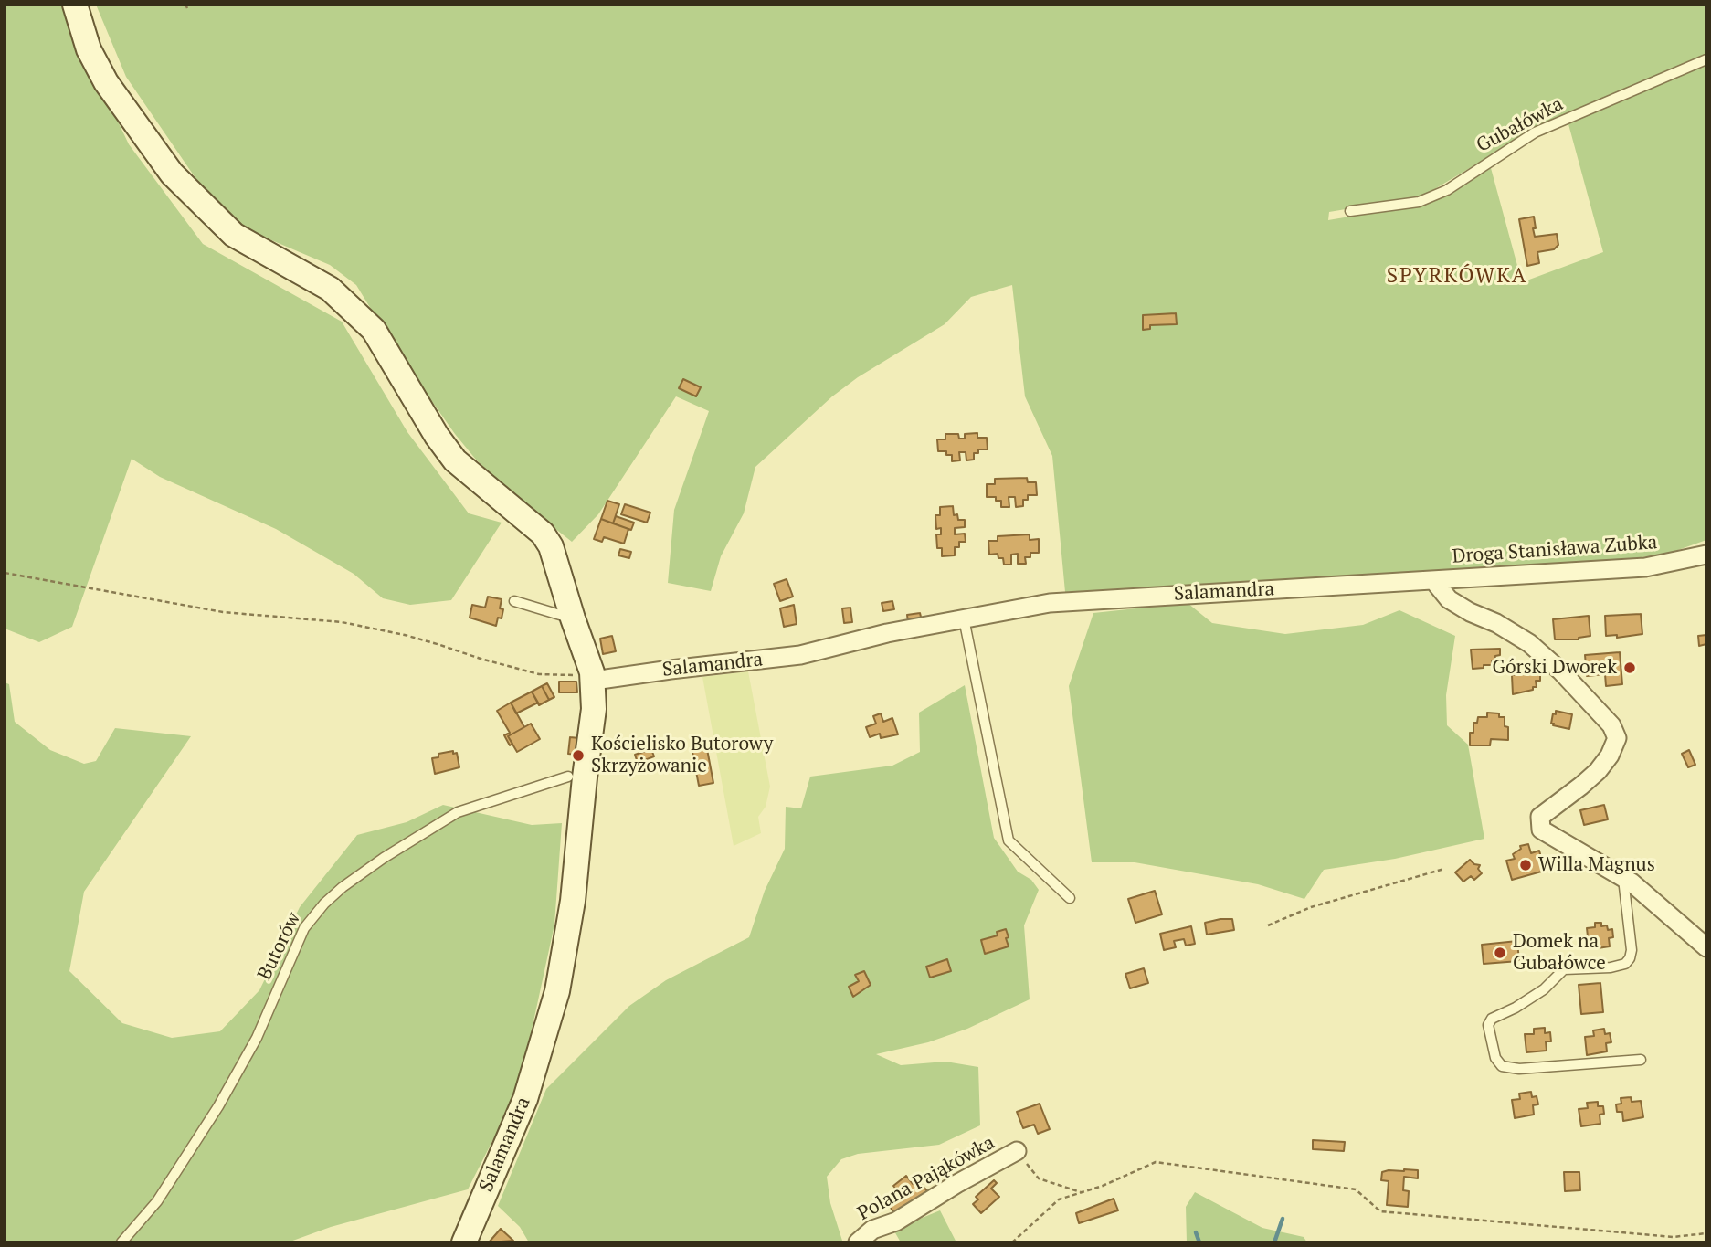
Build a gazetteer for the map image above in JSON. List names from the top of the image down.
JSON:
{
  "streets": {
    "street": ["Droga Stanisława Zubka", "Salamandra", "Polana Pająkówka"],
    "lane": ["Gubałówka", "Butorów"]
  },
  "crossings": [
    ["Droga Stanisława Zubka", "Salamandra"],
    ["Salamandra", "Butorów"]
  ],
  "districts": ["SPYRKÓWKA"],
  "places": [
    "Górski Dworek",
    "Kościelisko Butorowy Skrzyżowanie",
    "Willa Magnus",
    "Domek na Gubałówce"
  ]
}
